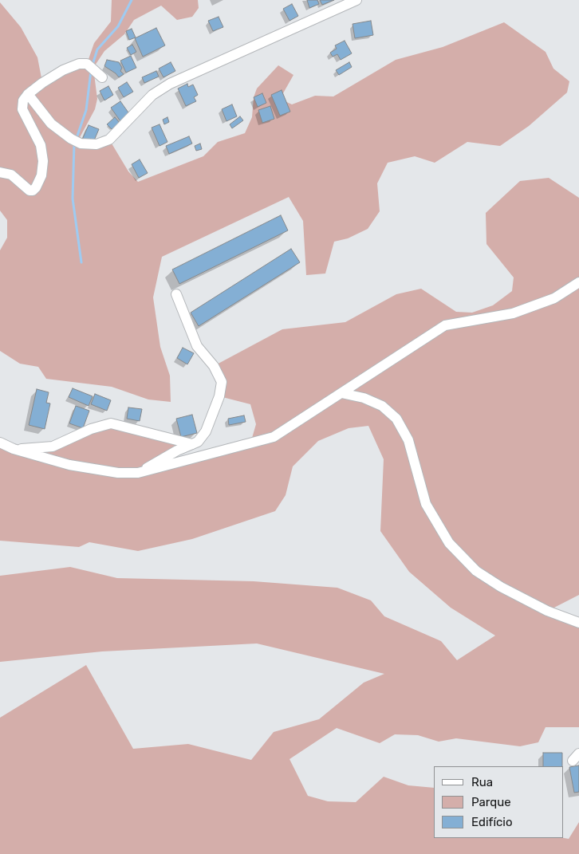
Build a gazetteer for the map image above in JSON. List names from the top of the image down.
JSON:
{
  "legend": ["Rua", "Parque", "Edifício"]
}
